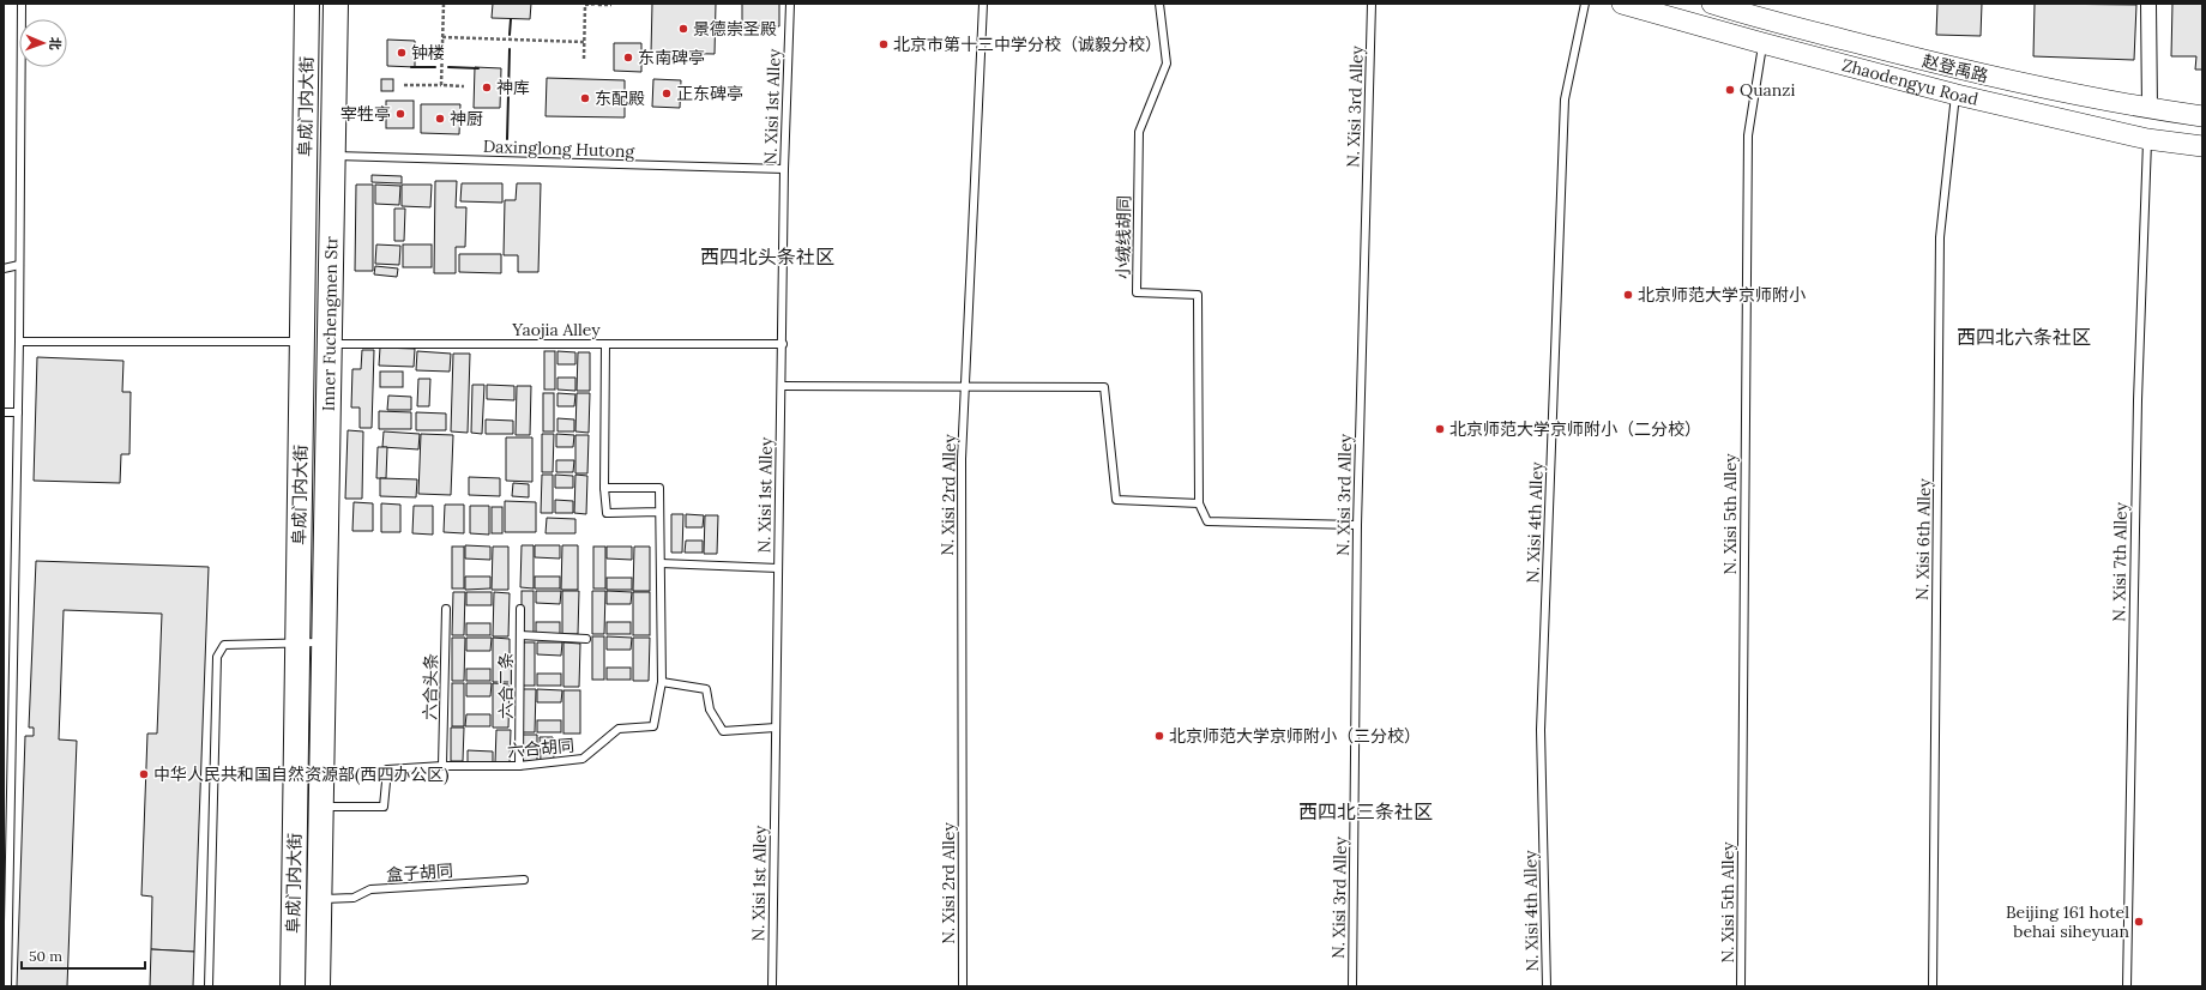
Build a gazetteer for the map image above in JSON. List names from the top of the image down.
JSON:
{
  "streets": {
    "main road": [
      "赵登禹路",
      "Zhaodengyu Road",
      "阜成门内大街",
      "Inner Fuchengmen Str"
    ],
    "lane": [
      "N. Xisi 1st Alley",
      "N. Xisi 3rd Alley",
      "Daxinglong Hutong",
      "小绒线胡同",
      "Yaojia Alley",
      "N. Xisi 2rd Alley",
      "N. Xisi 5th Alley",
      "N. Xisi 4th Alley",
      "N. Xisi 6th Alley",
      "N. Xisi 7th Alley",
      "六合二条",
      "六合头条",
      "六合胡同",
      "盒子胡同"
    ]
  },
  "crossings": [
    ["Zhaodengyu Road", "N. Xisi 5th Alley"],
    ["Zhaodengyu Road", "N. Xisi 6th Alley"],
    ["Zhaodengyu Road", "N. Xisi 7th Alley"],
    ["阜成门内大街", "Inner Fuchengmen Str"],
    ["阜成门内大街", "六合胡同"],
    ["阜成门内大街", "盒子胡同"],
    ["N. Xisi 1st Alley", "Daxinglong Hutong"],
    ["N. Xisi 1st Alley", "Yaojia Alley"],
    ["Daxinglong Hutong", "Inner Fuchengmen Str"],
    ["Inner Fuchengmen Str", "Yaojia Alley"],
    ["六合二条", "六合胡同"],
    ["六合头条", "六合胡同"]
  ],
  "districts": ["西四北头条社区", "西四北六条社区", "西四北三条社区"],
  "places": [
    "景德崇圣殿",
    "北京市第十三中学分校（诚毅分校）",
    "钟楼",
    "东南碑亭",
    "神库",
    "Quanzi",
    "正东碑亭",
    "东配殿",
    "宰牲亭",
    "神厨",
    "北京师范大学京师附小",
    "北京师范大学京师附小（二分校）",
    "北京师范大学京师附小（三分校）",
    "中华人民共和国自然资源部(西四办公区)",
    "Beijing 161 hotel behai siheyuan"
  ],
  "scale_bar": "50 m",
  "north": "right"
}
